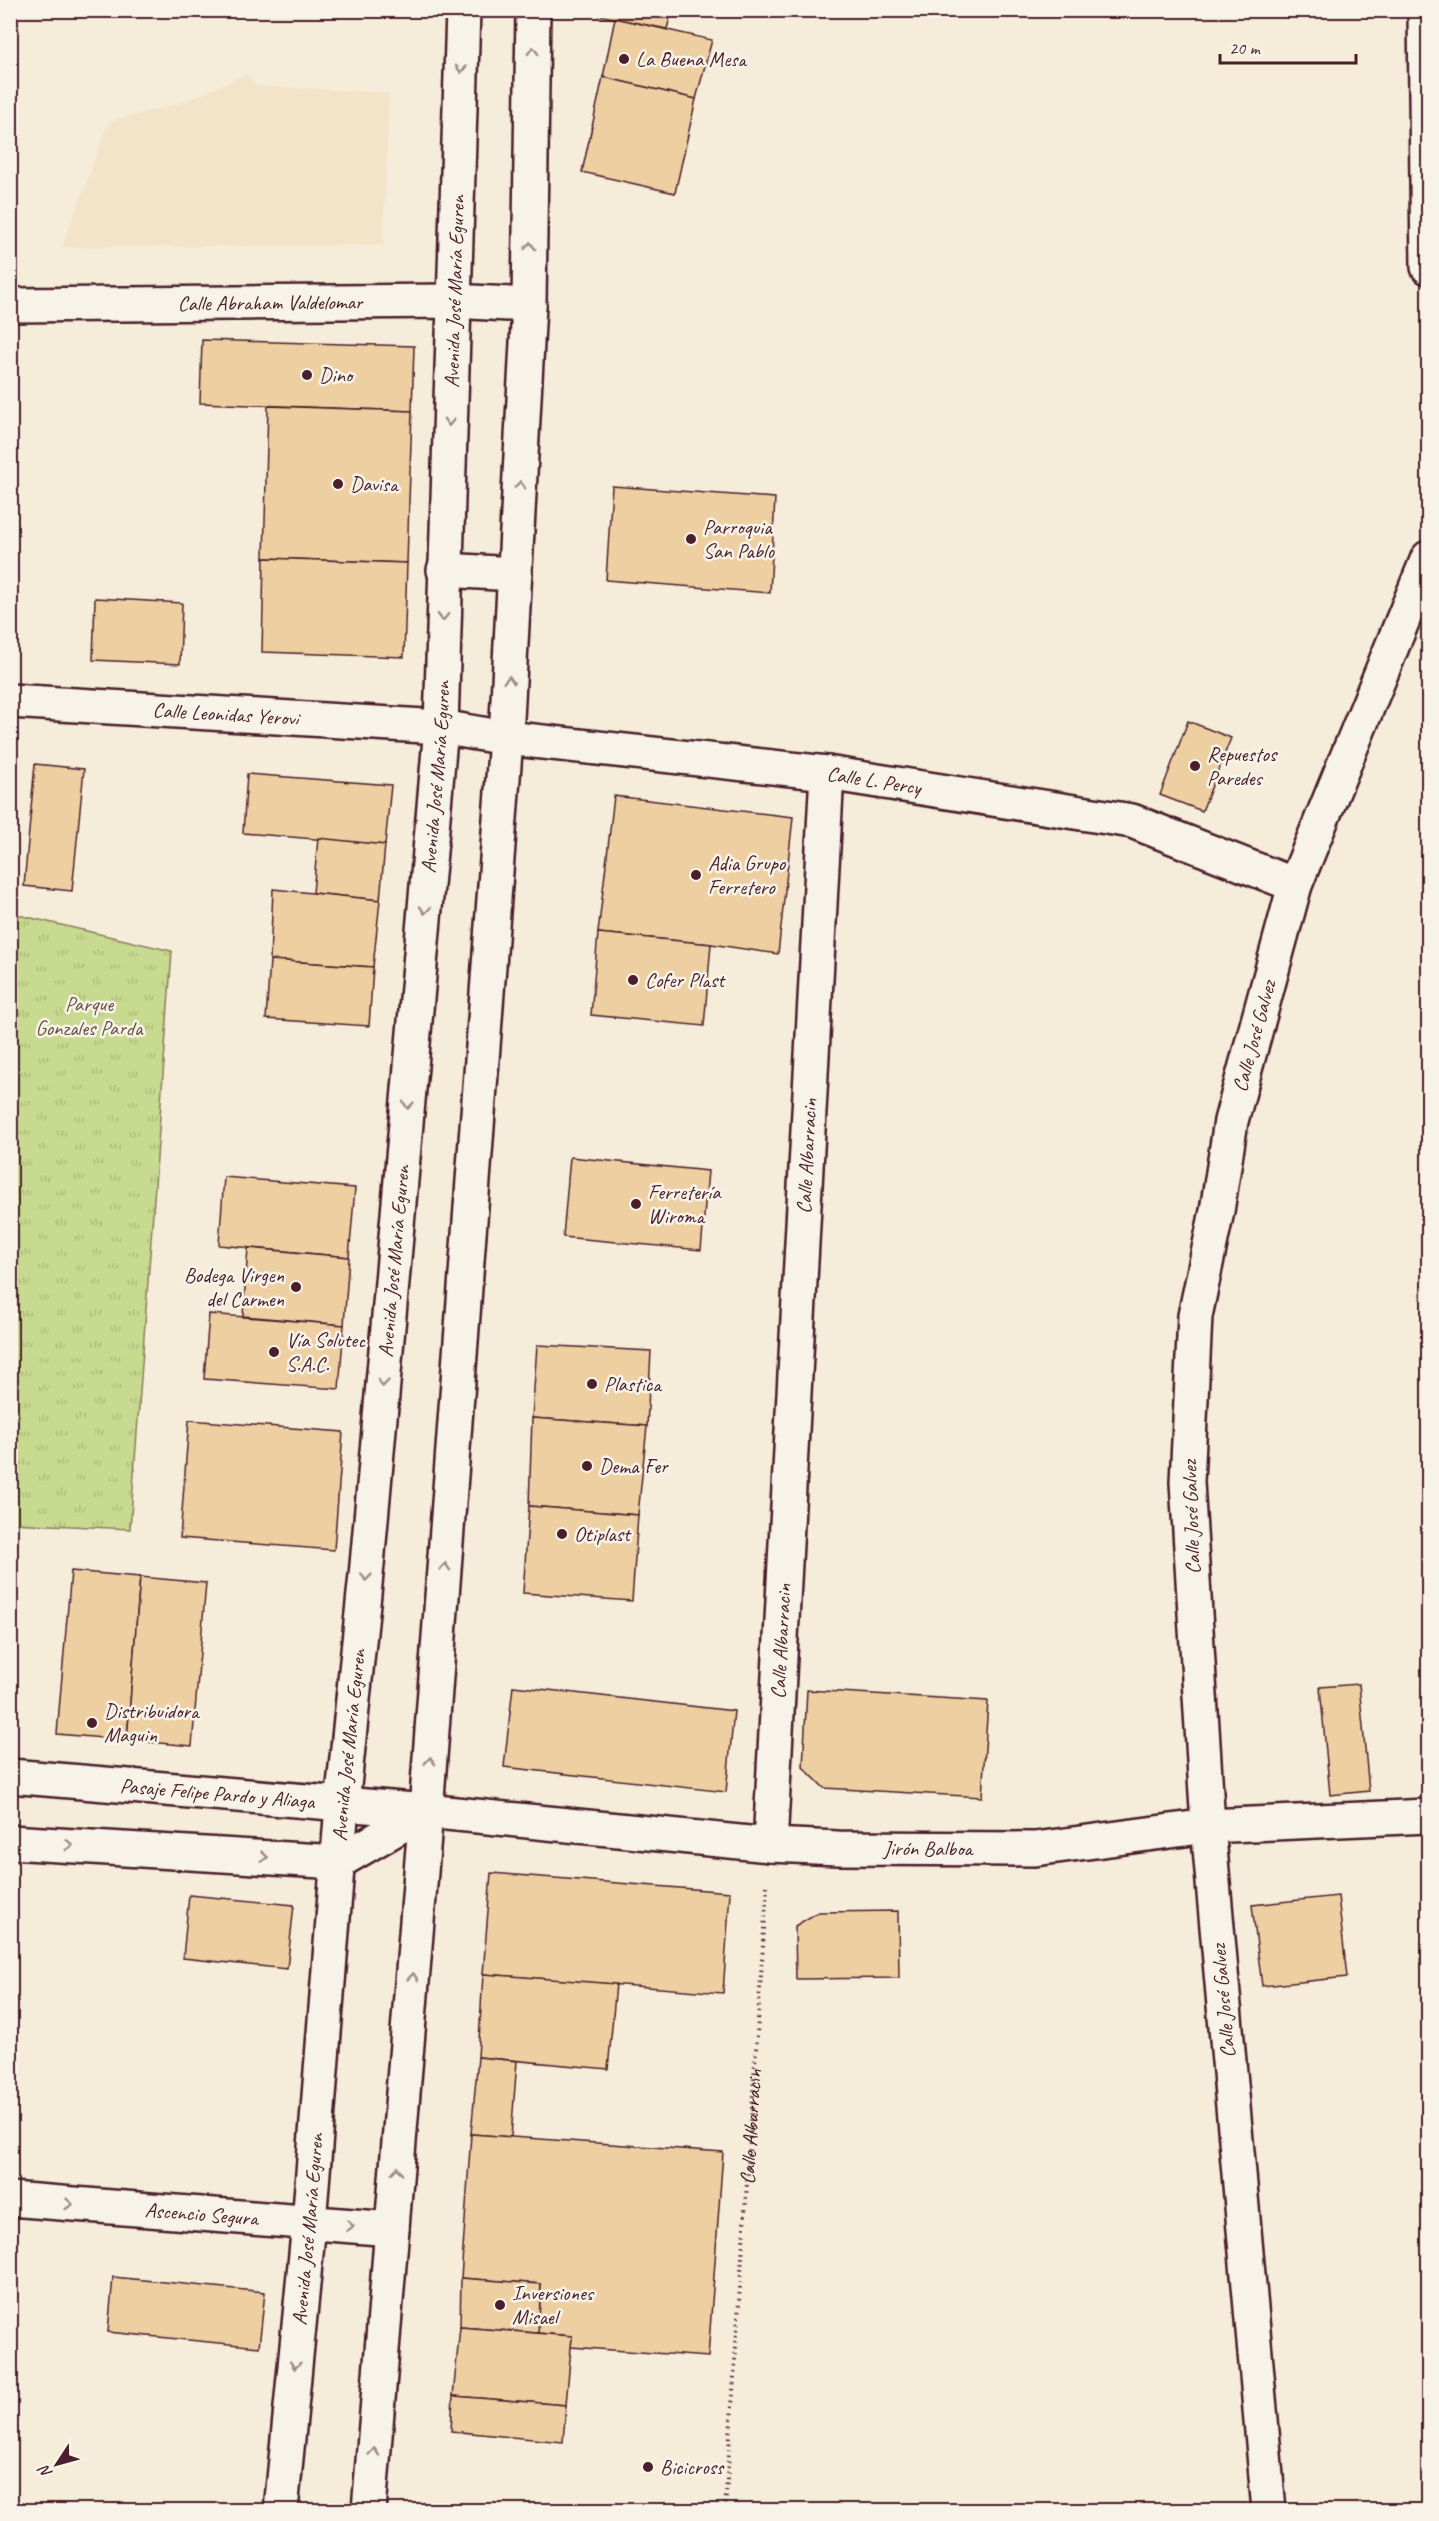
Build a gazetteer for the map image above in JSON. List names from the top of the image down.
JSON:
{
  "streets": {
    "street": [
      "Avenida José María Eguren",
      "Calle Abraham Valdelomar",
      "Calle Leonidas Yerovi",
      "Calle L. Percy",
      "Calle José Galvez",
      "Calle Albarracin",
      "Pasaje Felipe Pardo y Aliaga",
      "Jirón Balboa",
      "Ascencio Segura"
    ]
  },
  "crossings": [
    ["Avenida José María Eguren", "Calle Abraham Valdelomar"],
    ["Avenida José María Eguren", "Calle Leonidas Yerovi"],
    ["Avenida José María Eguren", "Calle L. Percy"],
    ["Avenida José María Eguren", "Pasaje Felipe Pardo y Aliaga"],
    ["Avenida José María Eguren", "Ascencio Segura"],
    ["Calle Leonidas Yerovi", "Calle L. Percy"],
    ["Calle L. Percy", "Calle José Galvez"],
    ["Calle L. Percy", "Calle Albarracin"],
    ["Calle José Galvez", "Jirón Balboa"],
    ["Calle Albarracin", "Jirón Balboa"],
    ["Pasaje Felipe Pardo y Aliaga", "Jirón Balboa"]
  ],
  "one_way": ["Ascencio Segura"],
  "parks": ["Parque Gonzales Parda"],
  "places": [
    "La Buena Mesa",
    "Dino",
    "Davisa",
    "Parroquia San Pablo",
    "Repuestos Paredes",
    "Adia Grupo Ferretero",
    "Cofer Plast",
    "Ferretería Wiroma",
    "Bodega Virgen del Carmen",
    "Vía Solutec S.A.C.",
    "Plastica",
    "Dema Fer",
    "Otiplast",
    "Distribuidora Maguin",
    "Inversiones Misael",
    "Bicicross"
  ],
  "scale_bar": "20 m",
  "north": "bottom left"
}
